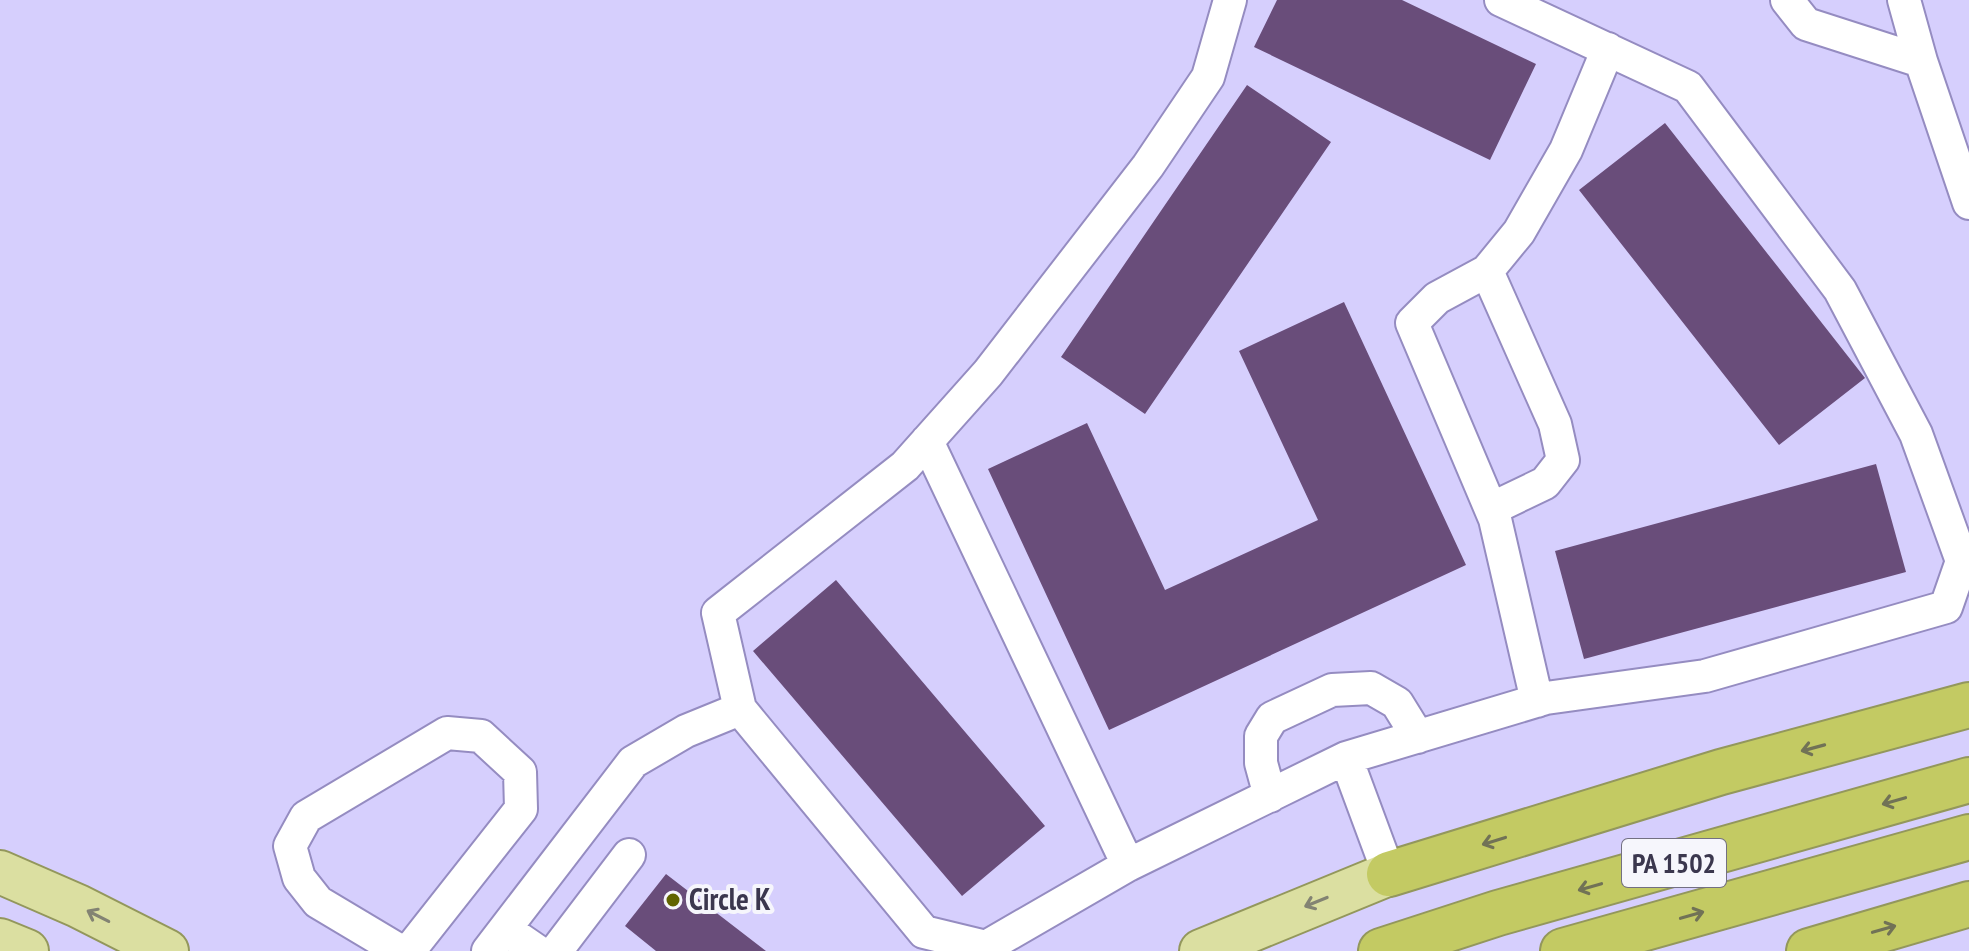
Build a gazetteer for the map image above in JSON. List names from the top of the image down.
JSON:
{
  "streets": {
    "highway": ["PA 1502"]
  },
  "places": ["Circle K"]
}
